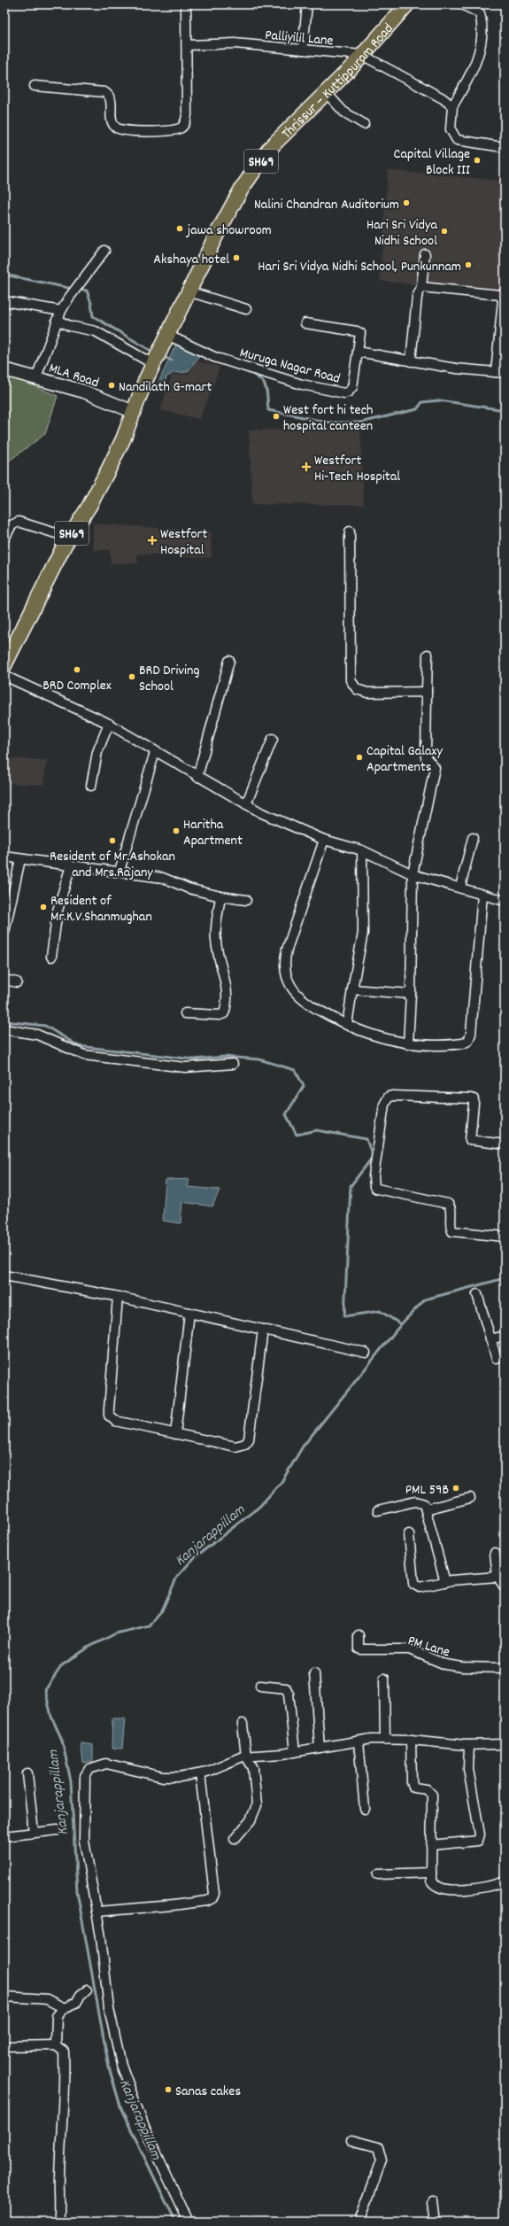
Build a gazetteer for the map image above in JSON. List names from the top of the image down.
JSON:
{
  "streets": {
    "main road": ["Thrissur – Kuttippuram Road", "SH69"],
    "street": [
      "Palliyilil Lane",
      "Muruga Nagar Road",
      "MLA Road",
      "PM Lane"
    ]
  },
  "crossings": [
    ["Palliyilil Lane", "Thrissur – Kuttippuram Road"],
    ["Thrissur – Kuttippuram Road", "Muruga Nagar Road"],
    ["Thrissur – Kuttippuram Road", "MLA Road"]
  ],
  "water": ["Kanjarappillam"],
  "places": {
    "other": [
      "Capital Village Block III",
      "Nalini Chandran Auditorium",
      "jawa showroom",
      "Hari Sri Vidya Nidhi School",
      "Akshaya hotel",
      "Hari Sri Vidya Nidhi School, Punkunnam",
      "Nandilath G-mart",
      "West fort hi tech hospital canteen",
      "BRD Complex",
      "BRD Driving School",
      "Capital Galaxy Apartments",
      "Haritha Apartment",
      "Resident of Mr.Ashokan and Mrs.Rajany",
      "Resident of Mr.K.V.Shanmughan",
      "PML 59B",
      "Sanas cakes"
    ],
    "health": ["Westfort Hi-Tech Hospital", "Westfort Hospital"]
  }
}
